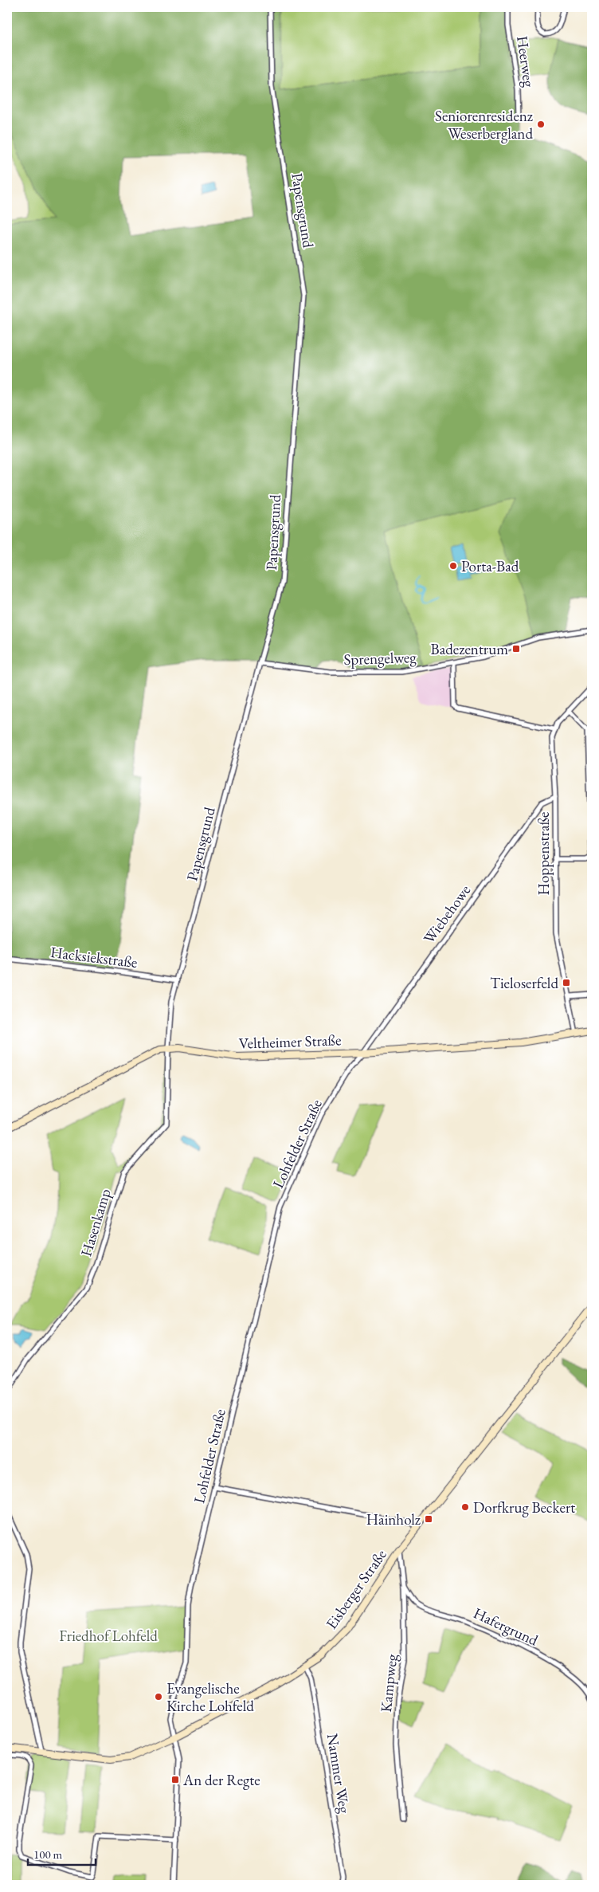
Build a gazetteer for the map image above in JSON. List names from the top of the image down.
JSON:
{
  "streets": {
    "main road": ["Veltheimer Straße", "Eisberger Straße"],
    "street": [
      "Heerweg",
      "Papensgrund",
      "Sprengelweg",
      "Hoppenstraße",
      "Wiebehowe",
      "Hacksiekstraße",
      "Lohfelder Straße",
      "Hasenkamp",
      "Hafergrund",
      "Kampweg",
      "Nammer Weg"
    ]
  },
  "crossings": [
    ["Papensgrund", "Sprengelweg"],
    ["Papensgrund", "Hacksiekstraße"],
    ["Papensgrund", "Veltheimer Straße"],
    ["Papensgrund", "Hasenkamp"],
    ["Hoppenstraße", "Wiebehowe"],
    ["Hoppenstraße", "Veltheimer Straße"],
    ["Wiebehowe", "Veltheimer Straße"],
    ["Wiebehowe", "Lohfelder Straße"],
    ["Veltheimer Straße", "Lohfelder Straße"],
    ["Veltheimer Straße", "Hasenkamp"],
    ["Lohfelder Straße", "Eisberger Straße"],
    ["Eisberger Straße", "Kampweg"],
    ["Eisberger Straße", "Nammer Weg"],
    ["Hafergrund", "Kampweg"]
  ],
  "parks": ["Friedhof Lohfeld"],
  "places": {
    "other": [
      "Seniorenresidenz Weserbergland",
      "Porta-Bad",
      "Dorfkrug Beckert",
      "Evangelische Kirche Lohfeld"
    ],
    "transit": [
      "Badezentrum",
      "Tieloserfeld",
      "Hainholz",
      "An der Regte"
    ]
  },
  "scale_bar": "100 m"
}
